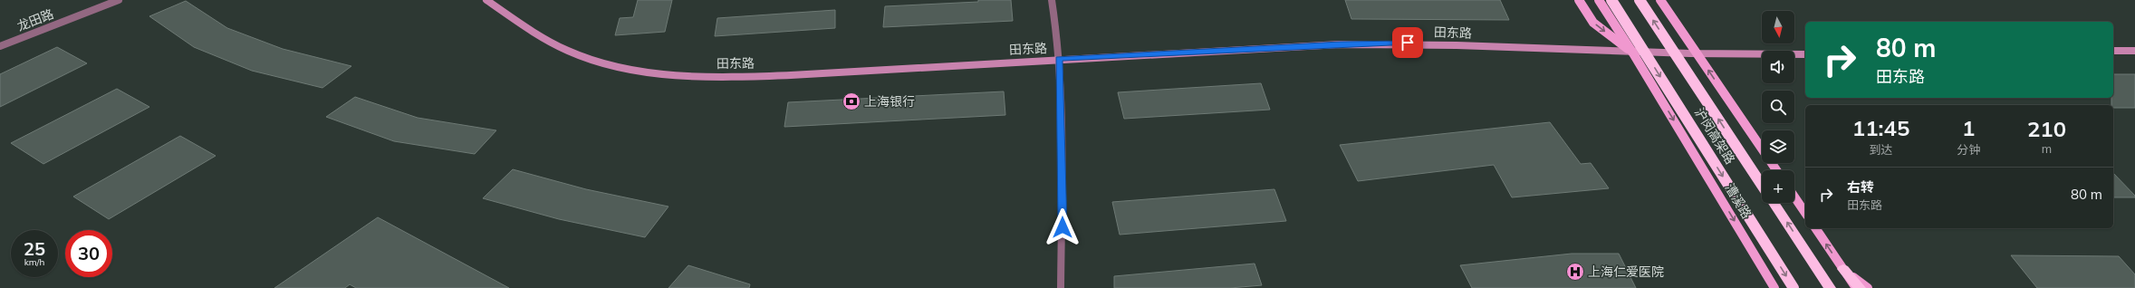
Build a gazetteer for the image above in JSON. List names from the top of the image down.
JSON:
{
  "streets": {
    "highway": ["沪闵高架路"],
    "main road": ["漕溪路"],
    "street": ["龙田路", "田东路"]
  },
  "crossings": [
    ["田东路", "漕溪路"]
  ],
  "places": {
    "bank": ["上海银行"],
    "hospital": ["上海仁爱医院"]
  },
  "north": "bottom",
  "page": {
    "map_buttons": "+",
    "turn": ["80 m", "田东路"],
    "eta": [
      "11:45",
      "到达",
      "1",
      "分钟",
      "210",
      "m"
    ],
    "list": [
      {
        "name": "右转",
        "note": "田东路",
        "value": "80 m"
      }
    ],
    "speed": "25 km/h",
    "limit": "30"
  }
}
